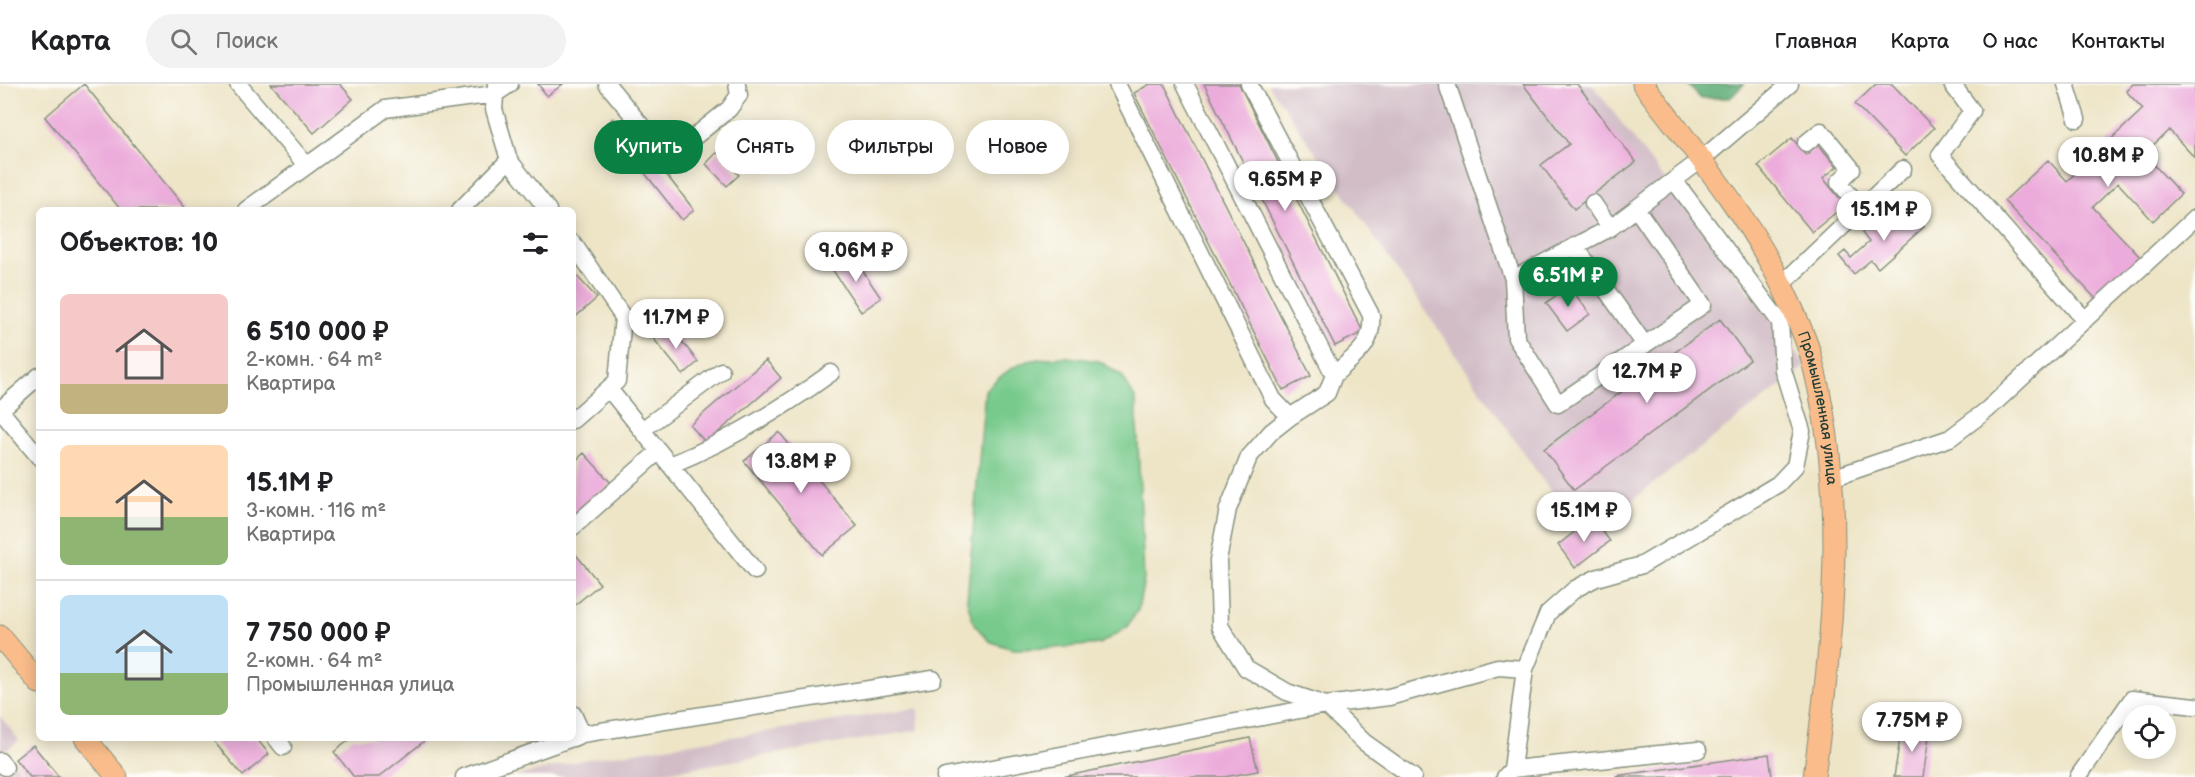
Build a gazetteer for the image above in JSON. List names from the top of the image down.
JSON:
{
  "streets": {
    "main road": ["Промышленная улица"]
  },
  "page": {
    "header": "Карта",
    "search": "Поиск",
    "nav": [
      "Главная",
      "Карта",
      "О нас",
      "Контакты"
    ],
    "chip": [
      "Купить",
      "Снять",
      "Фильтры",
      "Новое"
    ],
    "price": [
      "10.8M ₽",
      "9.65M ₽",
      "15.1M ₽",
      "9.06M ₽",
      "6.51M ₽",
      "11.7M ₽",
      "12.7M ₽",
      "13.8M ₽",
      "15.1M ₽",
      "7.75M ₽"
    ],
    "heading": "Объектов: 10",
    "list": [
      {
        "name": "6 510 000 ₽",
        "note": "2-комн. · 64 m² · Квартира"
      },
      {
        "name": "15.1M ₽",
        "note": "3-комн. · 116 m² · Квартира"
      },
      {
        "name": "7 750 000 ₽",
        "note": "2-комн. · 64 m² · Промышленная улица"
      }
    ]
  }
}
